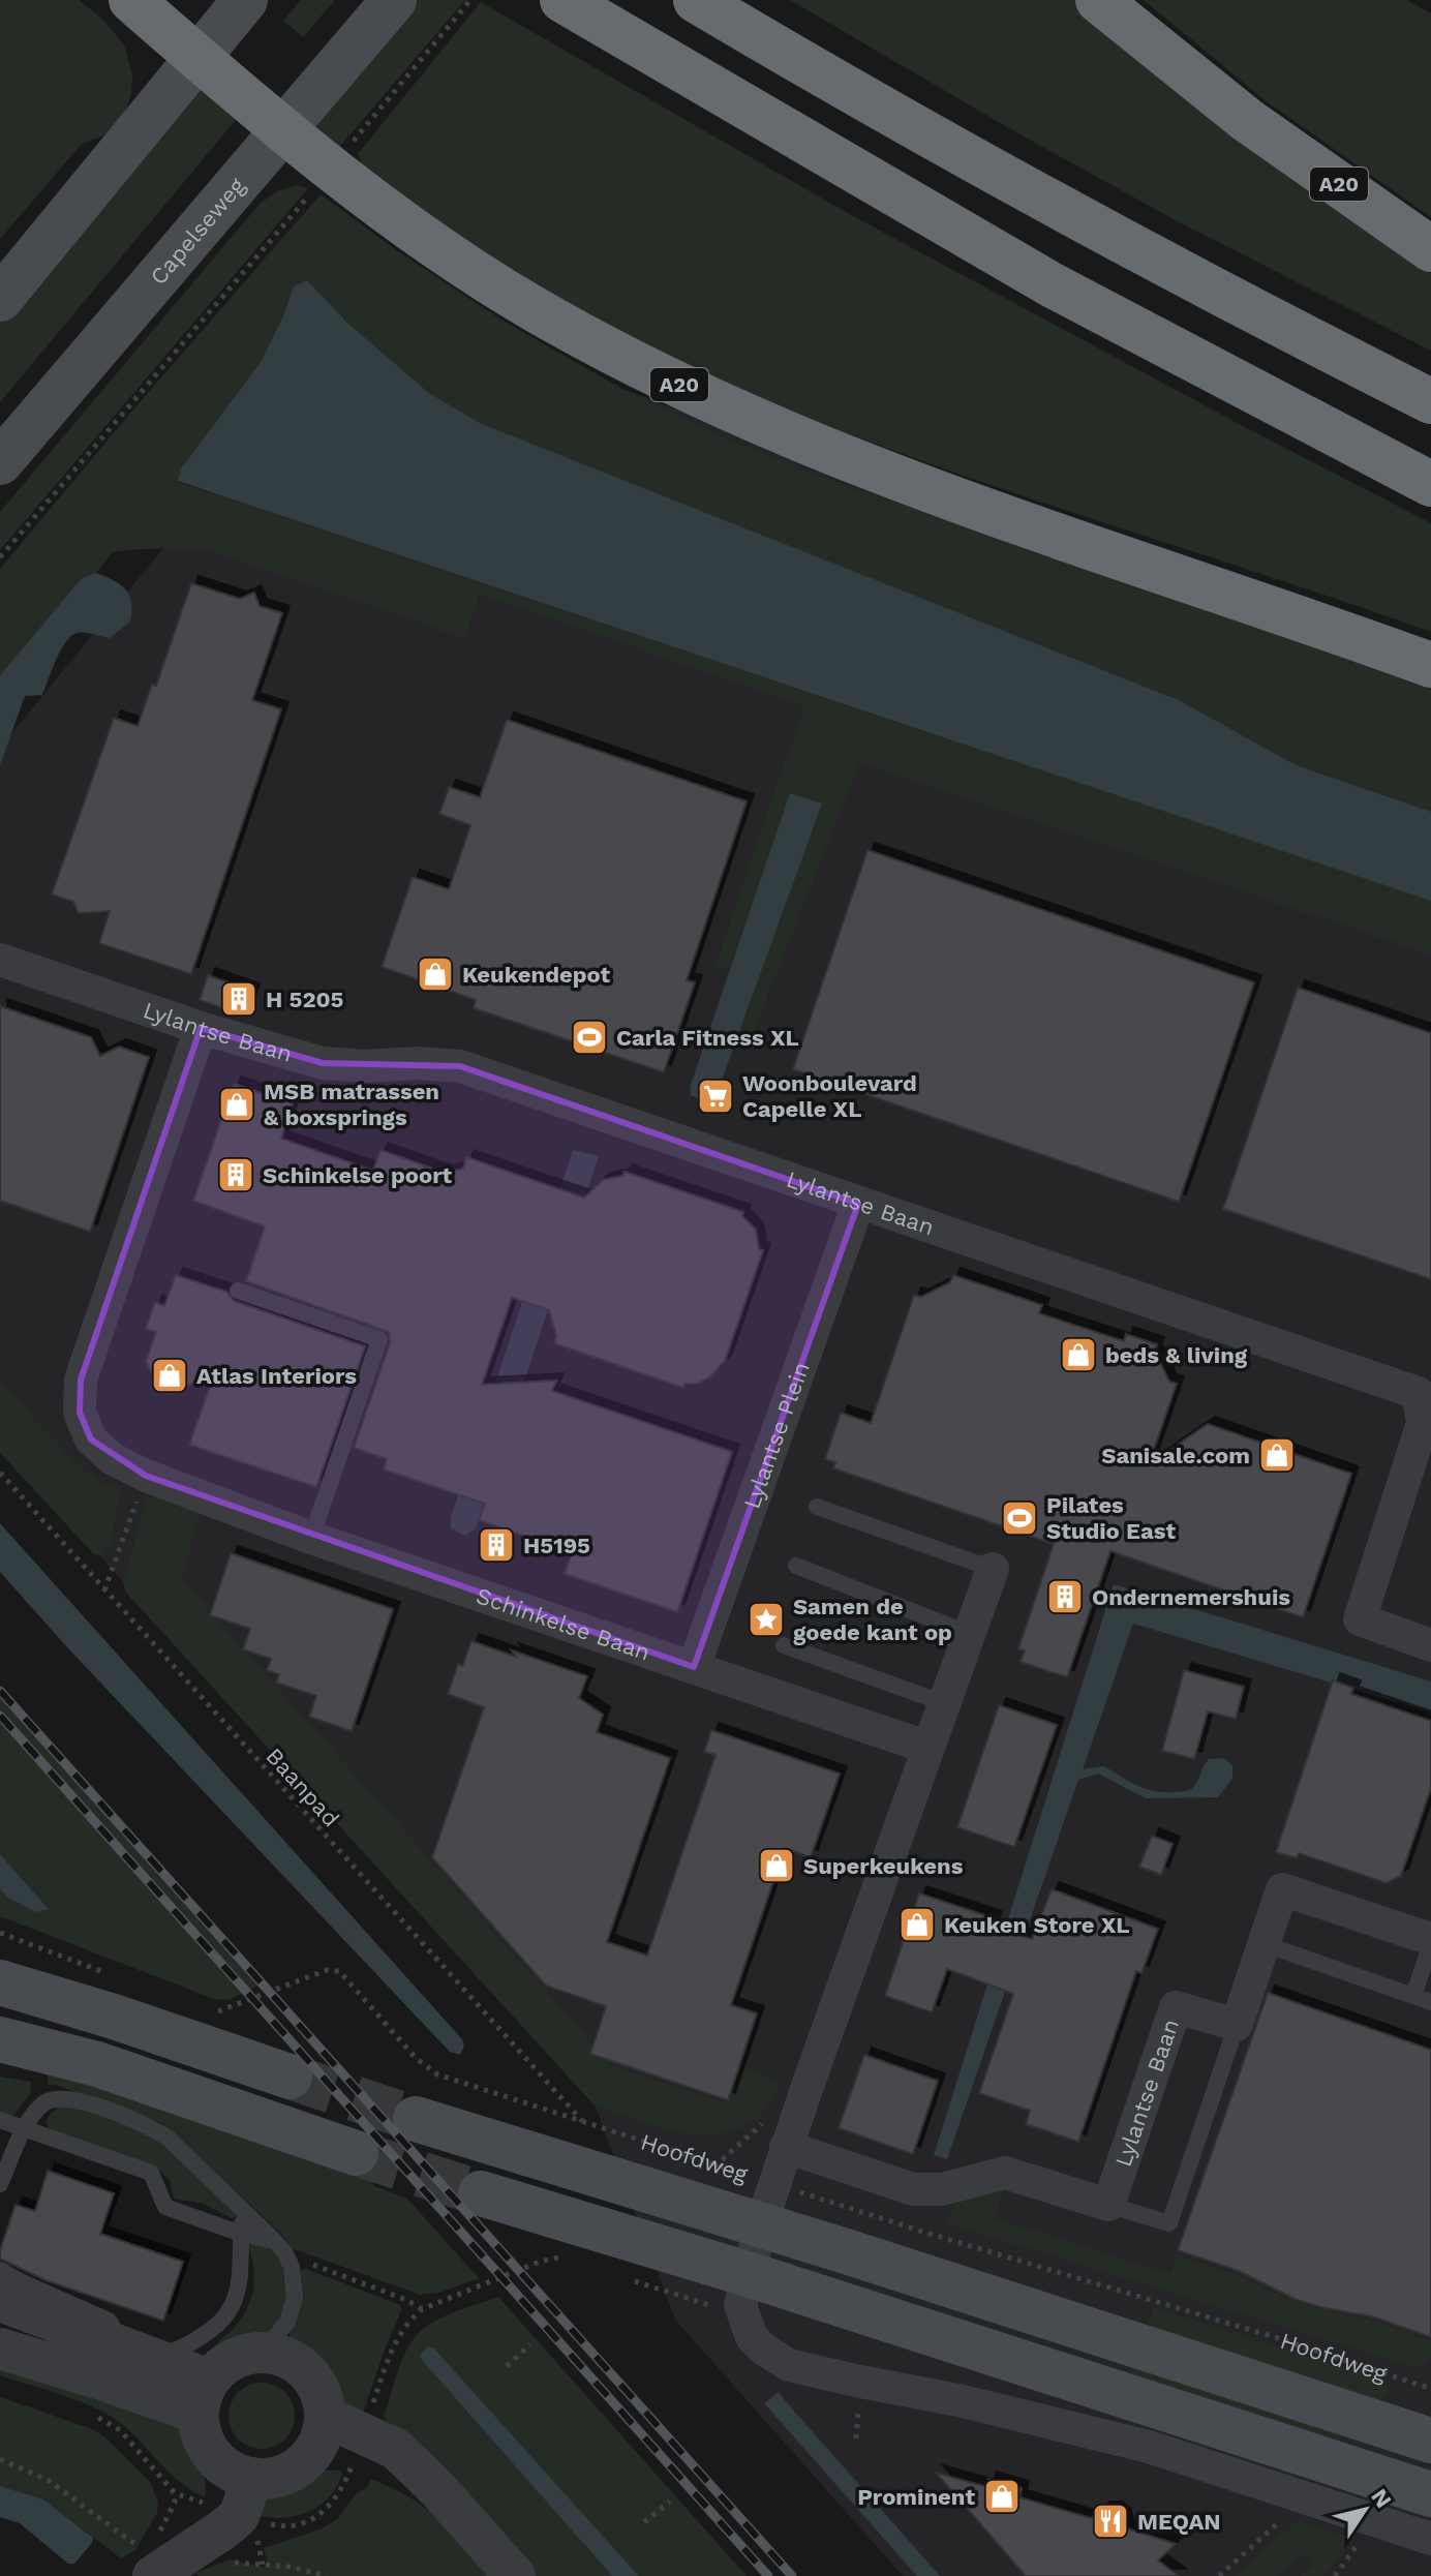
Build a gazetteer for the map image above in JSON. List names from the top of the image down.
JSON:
{
  "streets": {
    "highway": ["A20"],
    "main road": ["Capelseweg", "Hoofdweg"],
    "street": ["Lylantse Baan", "Lylantse Plein", "Schinkelse Baan"],
    "path": ["Baanpad"]
  },
  "crossings": [
    ["A20", "Capelseweg"],
    ["Lylantse Baan", "Lylantse Plein"],
    ["Lylantse Baan", "Schinkelse Baan"],
    ["Lylantse Plein", "Schinkelse Baan"],
    ["Baanpad", "Hoofdweg"]
  ],
  "places": {
    "shop": [
      "Keukendepot",
      "MSB matrassen & boxsprings",
      "beds & living",
      "Atlas Interiors",
      "Sanisale.com",
      "Superkeukens",
      "Keuken Store XL",
      "Prominent"
    ],
    "building": [
      "H 5205",
      "Schinkelse poort",
      "H5195",
      "Ondernemershuis"
    ],
    "sports": ["Carla Fitness XL", "Pilates Studio East"],
    "supermarket": ["Woonboulevard Capelle XL"],
    "place": ["Samen de goede kant op"],
    "restaurant": ["MEQAN"]
  },
  "north": "top right"
}
